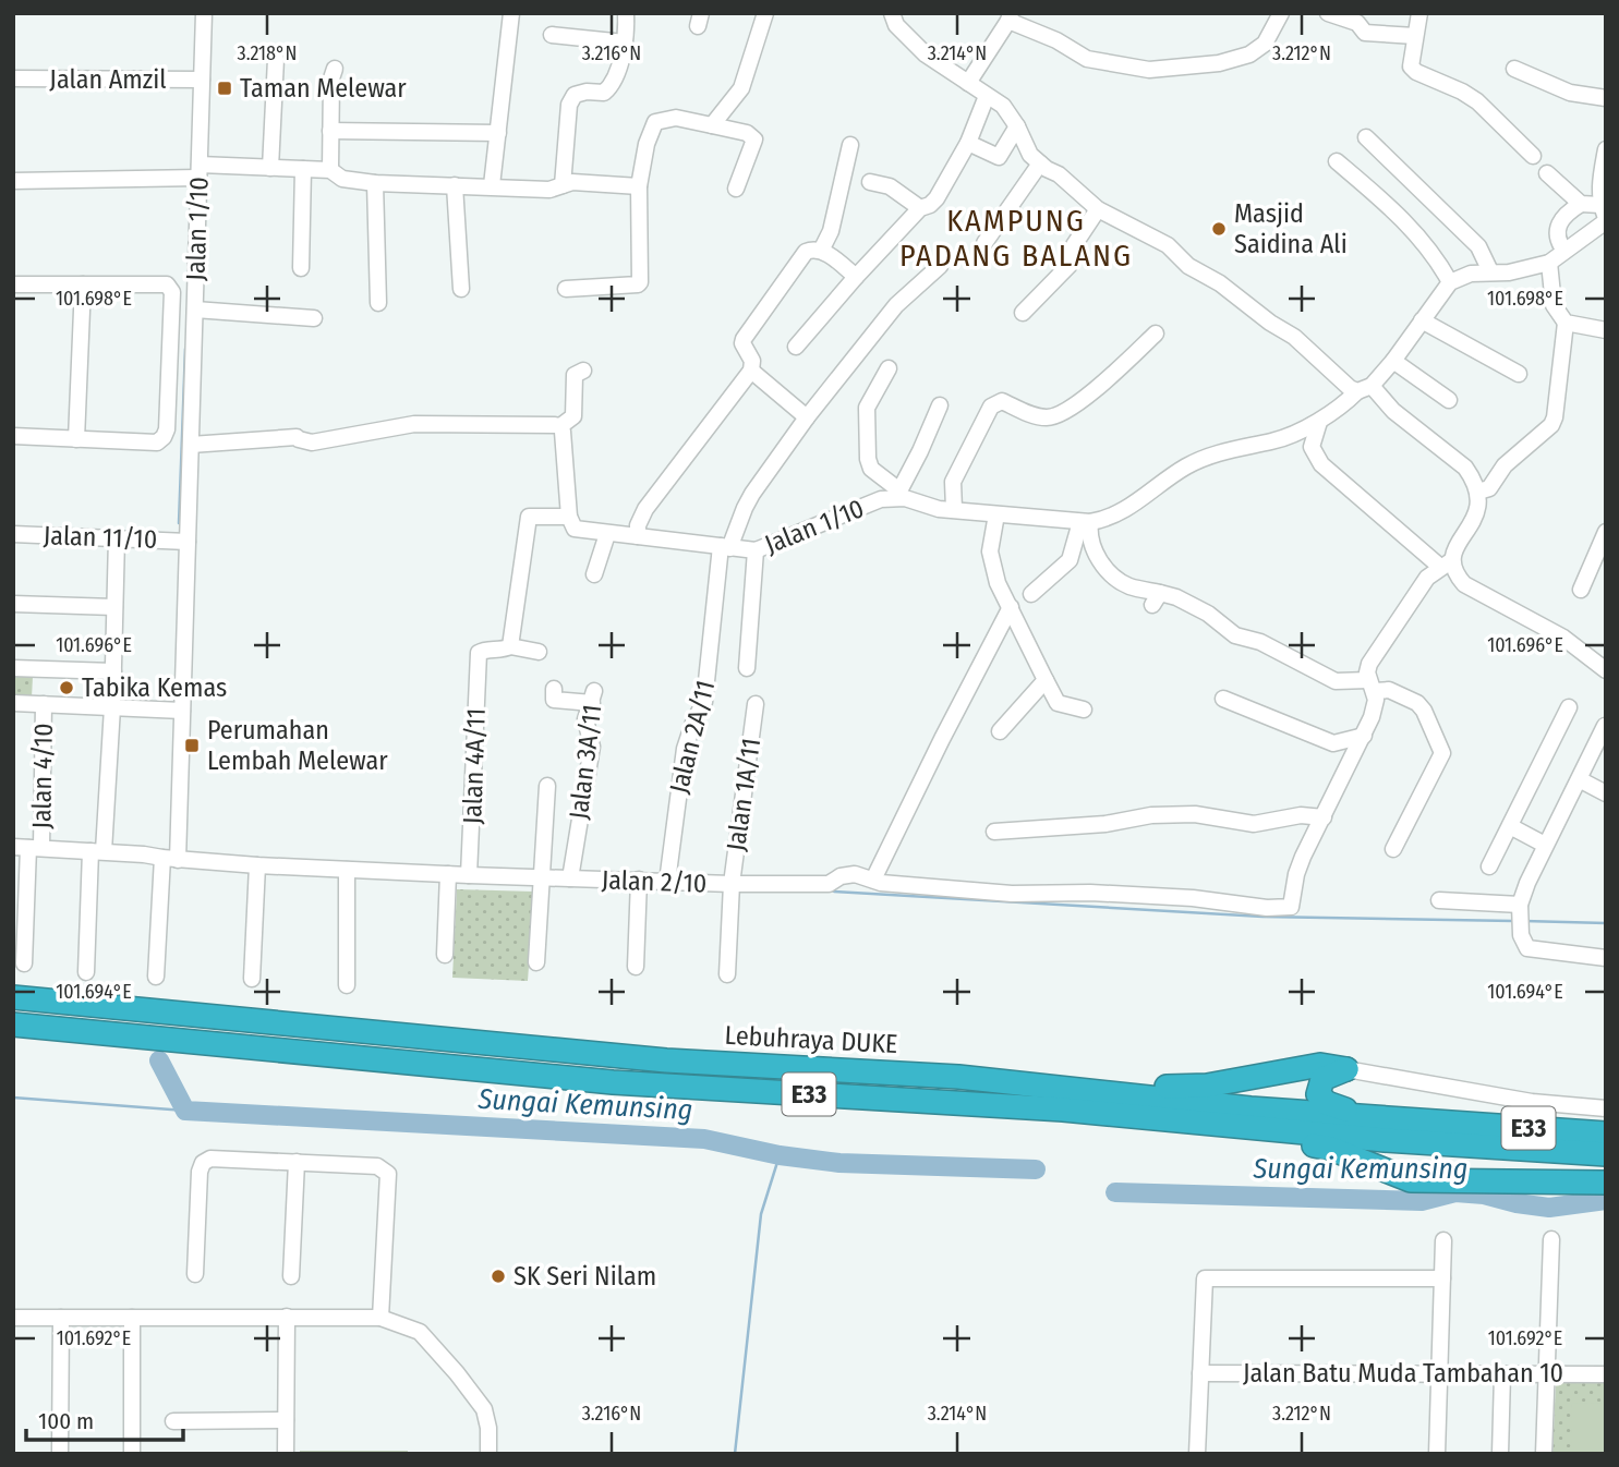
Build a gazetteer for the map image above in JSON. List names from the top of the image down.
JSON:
{
  "streets": {
    "highway": ["Lebuhraya DUKE", "E33"],
    "street": [
      "Jalan Amzil",
      "Jalan 1/10",
      "Jalan 11/10",
      "Jalan 2A/11",
      "Jalan 3A/11",
      "Jalan 4A/11",
      "Jalan 4/10",
      "Jalan 1A/11",
      "Jalan 2/10",
      "Jalan Batu Muda Tambahan 10"
    ]
  },
  "crossings": [
    ["Jalan Amzil", "Jalan 1/10"],
    ["Jalan 1/10", "Jalan 11/10"],
    ["Jalan 1/10", "Jalan 2A/11"],
    ["Jalan 1/10", "Jalan 2/10"],
    ["Jalan 2A/11", "Jalan 2/10"],
    ["Jalan 3A/11", "Jalan 2/10"],
    ["Jalan 4A/11", "Jalan 2/10"],
    ["Jalan 4/10", "Jalan 2/10"],
    ["Jalan 1A/11", "Jalan 2/10"]
  ],
  "districts": ["KAMPUNG PADANG BALANG"],
  "water": ["Sungai Kemunsing"],
  "places": {
    "transit": ["Taman Melewar", "Perumahan Lembah Melewar"],
    "other": ["Masjid Saidina Ali", "Tabika Kemas", "SK Seri Nilam"]
  },
  "scale_bar": "100 m",
  "coordinates": [
    "3.218°N",
    "3.216°N",
    "3.214°N",
    "3.212°N",
    "101.698°E",
    "101.696°E",
    "101.694°E",
    "101.692°E"
  ]
}
